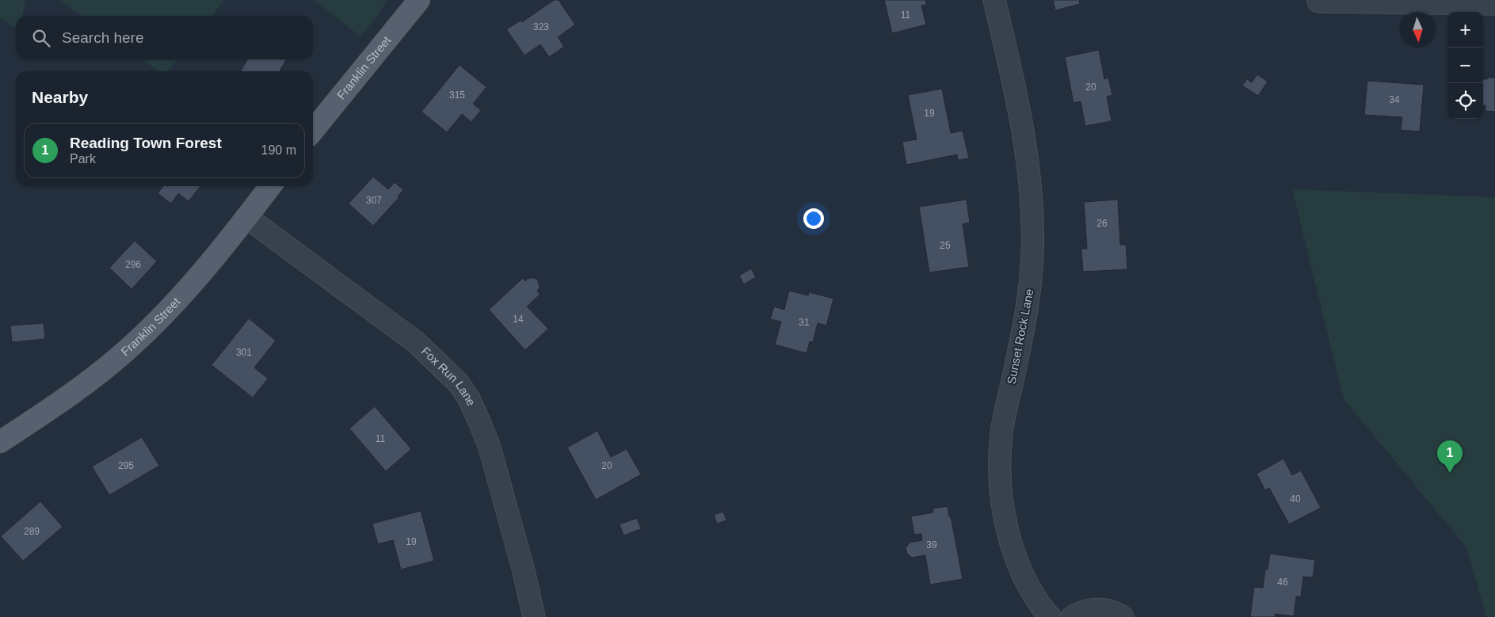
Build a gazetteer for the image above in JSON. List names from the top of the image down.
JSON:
{
  "streets": {
    "main road": ["Franklin Street"],
    "street": ["Sunset Rock Lane", "Fox Run Lane"]
  },
  "crossings": [
    ["Franklin Street", "Fox Run Lane"]
  ],
  "house_numbers": [
    "11",
    "323",
    "20",
    "315",
    "34",
    "19",
    "307",
    "26",
    "25",
    "296",
    "14",
    "31",
    "301",
    "11",
    "295",
    "20",
    "40",
    "289",
    "19",
    "39",
    "46"
  ],
  "north": "bottom",
  "page": {
    "map_buttons": ["+", "−"],
    "search": "Search here",
    "heading": "Nearby",
    "list": [
      {
        "mark": "1",
        "name": "Reading Town Forest",
        "note": "Park",
        "value": "190 m"
      }
    ],
    "pins": "1"
  }
}
